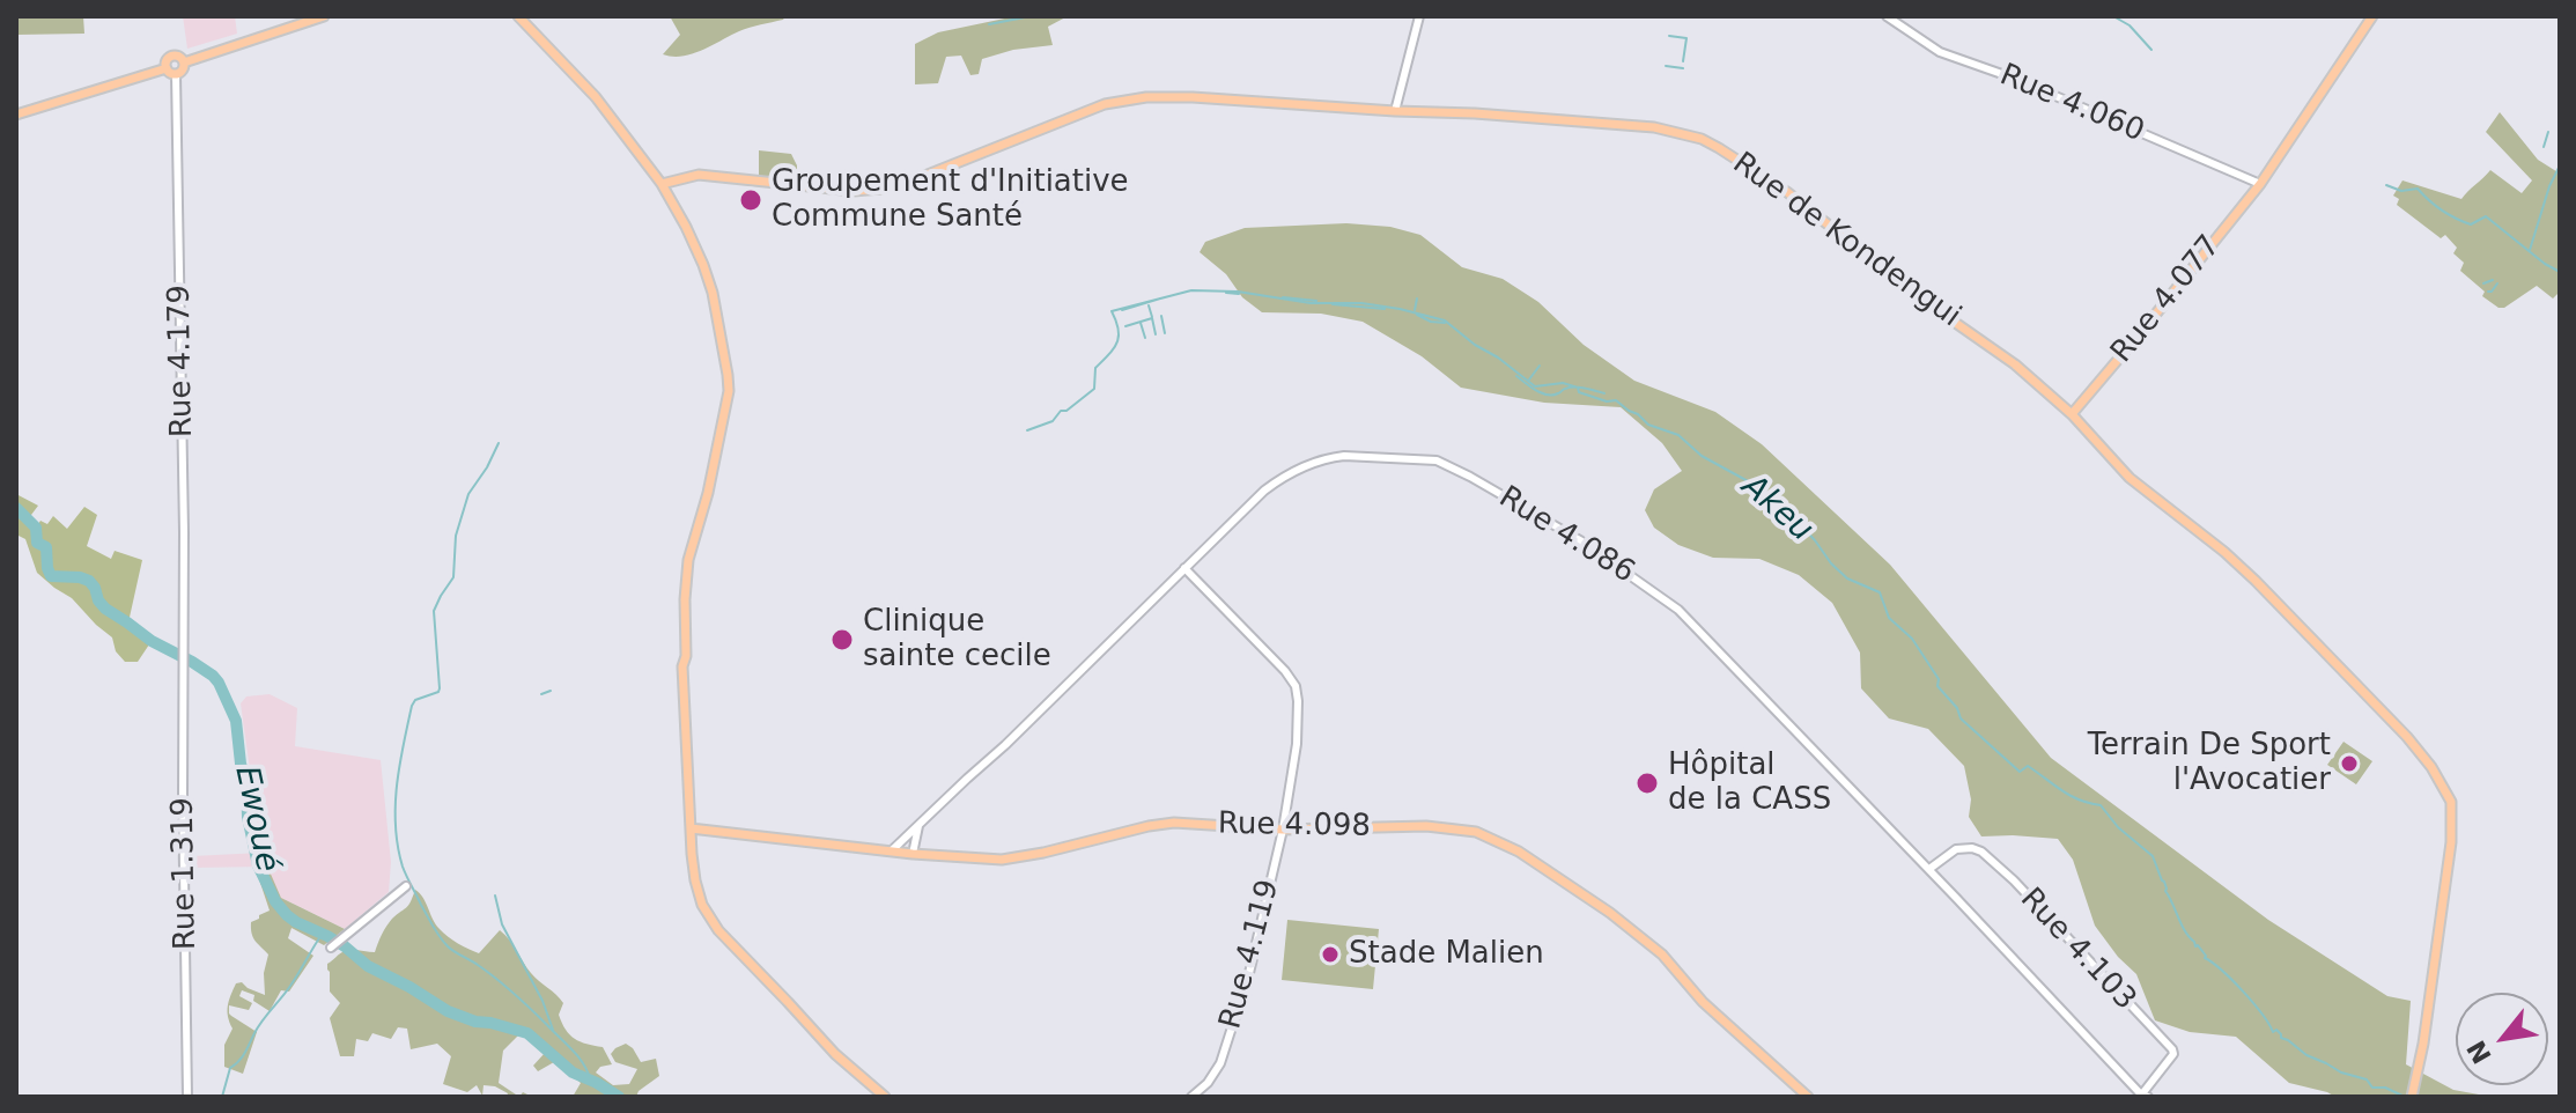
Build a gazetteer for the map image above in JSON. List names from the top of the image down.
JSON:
{
  "streets": {
    "main road": ["Rue de Kondengui", "Rue 4.077", "Rue 4.098"],
    "street": [
      "Rue 4.060",
      "Rue 4.179",
      "Rue 4.086",
      "Rue 1.319",
      "Rue 4.103",
      "Rue 4.119"
    ]
  },
  "crossings": [
    ["Rue 4.060", "Rue 4.077"],
    ["Rue de Kondengui", "Rue 4.077"],
    ["Rue 4.179", "Rue 1.319"],
    ["Rue 4.086", "Rue 4.098"],
    ["Rue 4.086", "Rue 4.103"],
    ["Rue 4.086", "Rue 4.119"],
    ["Rue 4.098", "Rue 4.119"]
  ],
  "water": ["Akeu", "Ewoué"],
  "places": [
    "Groupement d'Initiative Commune Santé",
    "Clinique sainte cecile",
    "Terrain De Sport l'Avocatier",
    "Hôpital de la CASS",
    "Stade Malien"
  ],
  "north": "bottom left"
}
